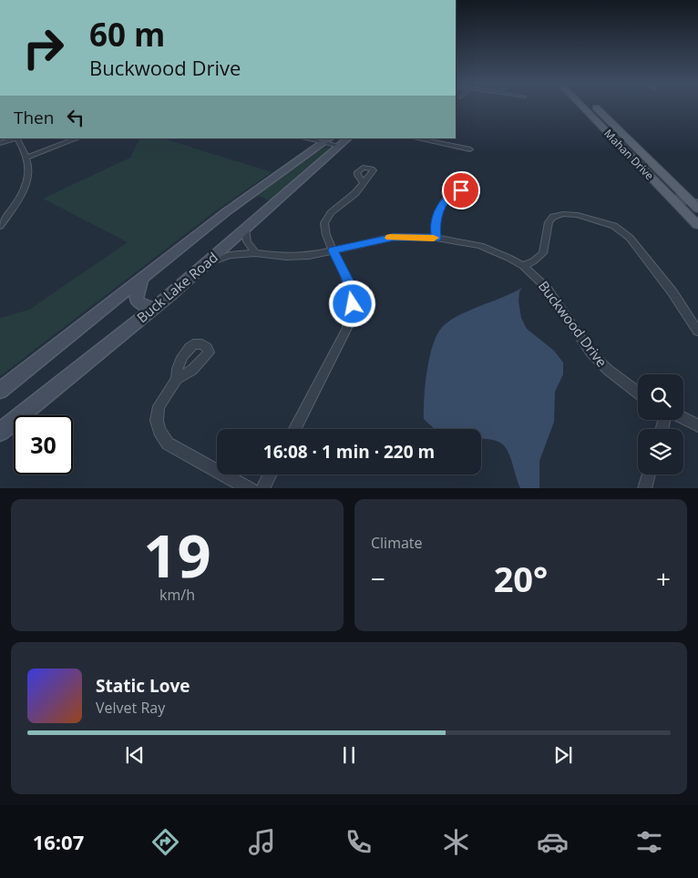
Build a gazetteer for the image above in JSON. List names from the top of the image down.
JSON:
{
  "streets": {
    "main road": ["Mahan Drive", "Buck Lake Road"],
    "street": ["Buckwood Drive"]
  },
  "crossings": [
    ["Buck Lake Road", "Buckwood Drive"]
  ],
  "page": {
    "turn": ["60 m", "Buckwood Drive"],
    "then": "Then",
    "limit": "30",
    "trip": "16:08 · 1 min · 220 m",
    "tile": [
      ["19", "km/h"],
      "Climate"
    ],
    "heat": ["−", "20°", "+"],
    "song": ["Static Love", "Velvet Ray"],
    "tabs": "16:07"
  }
}
